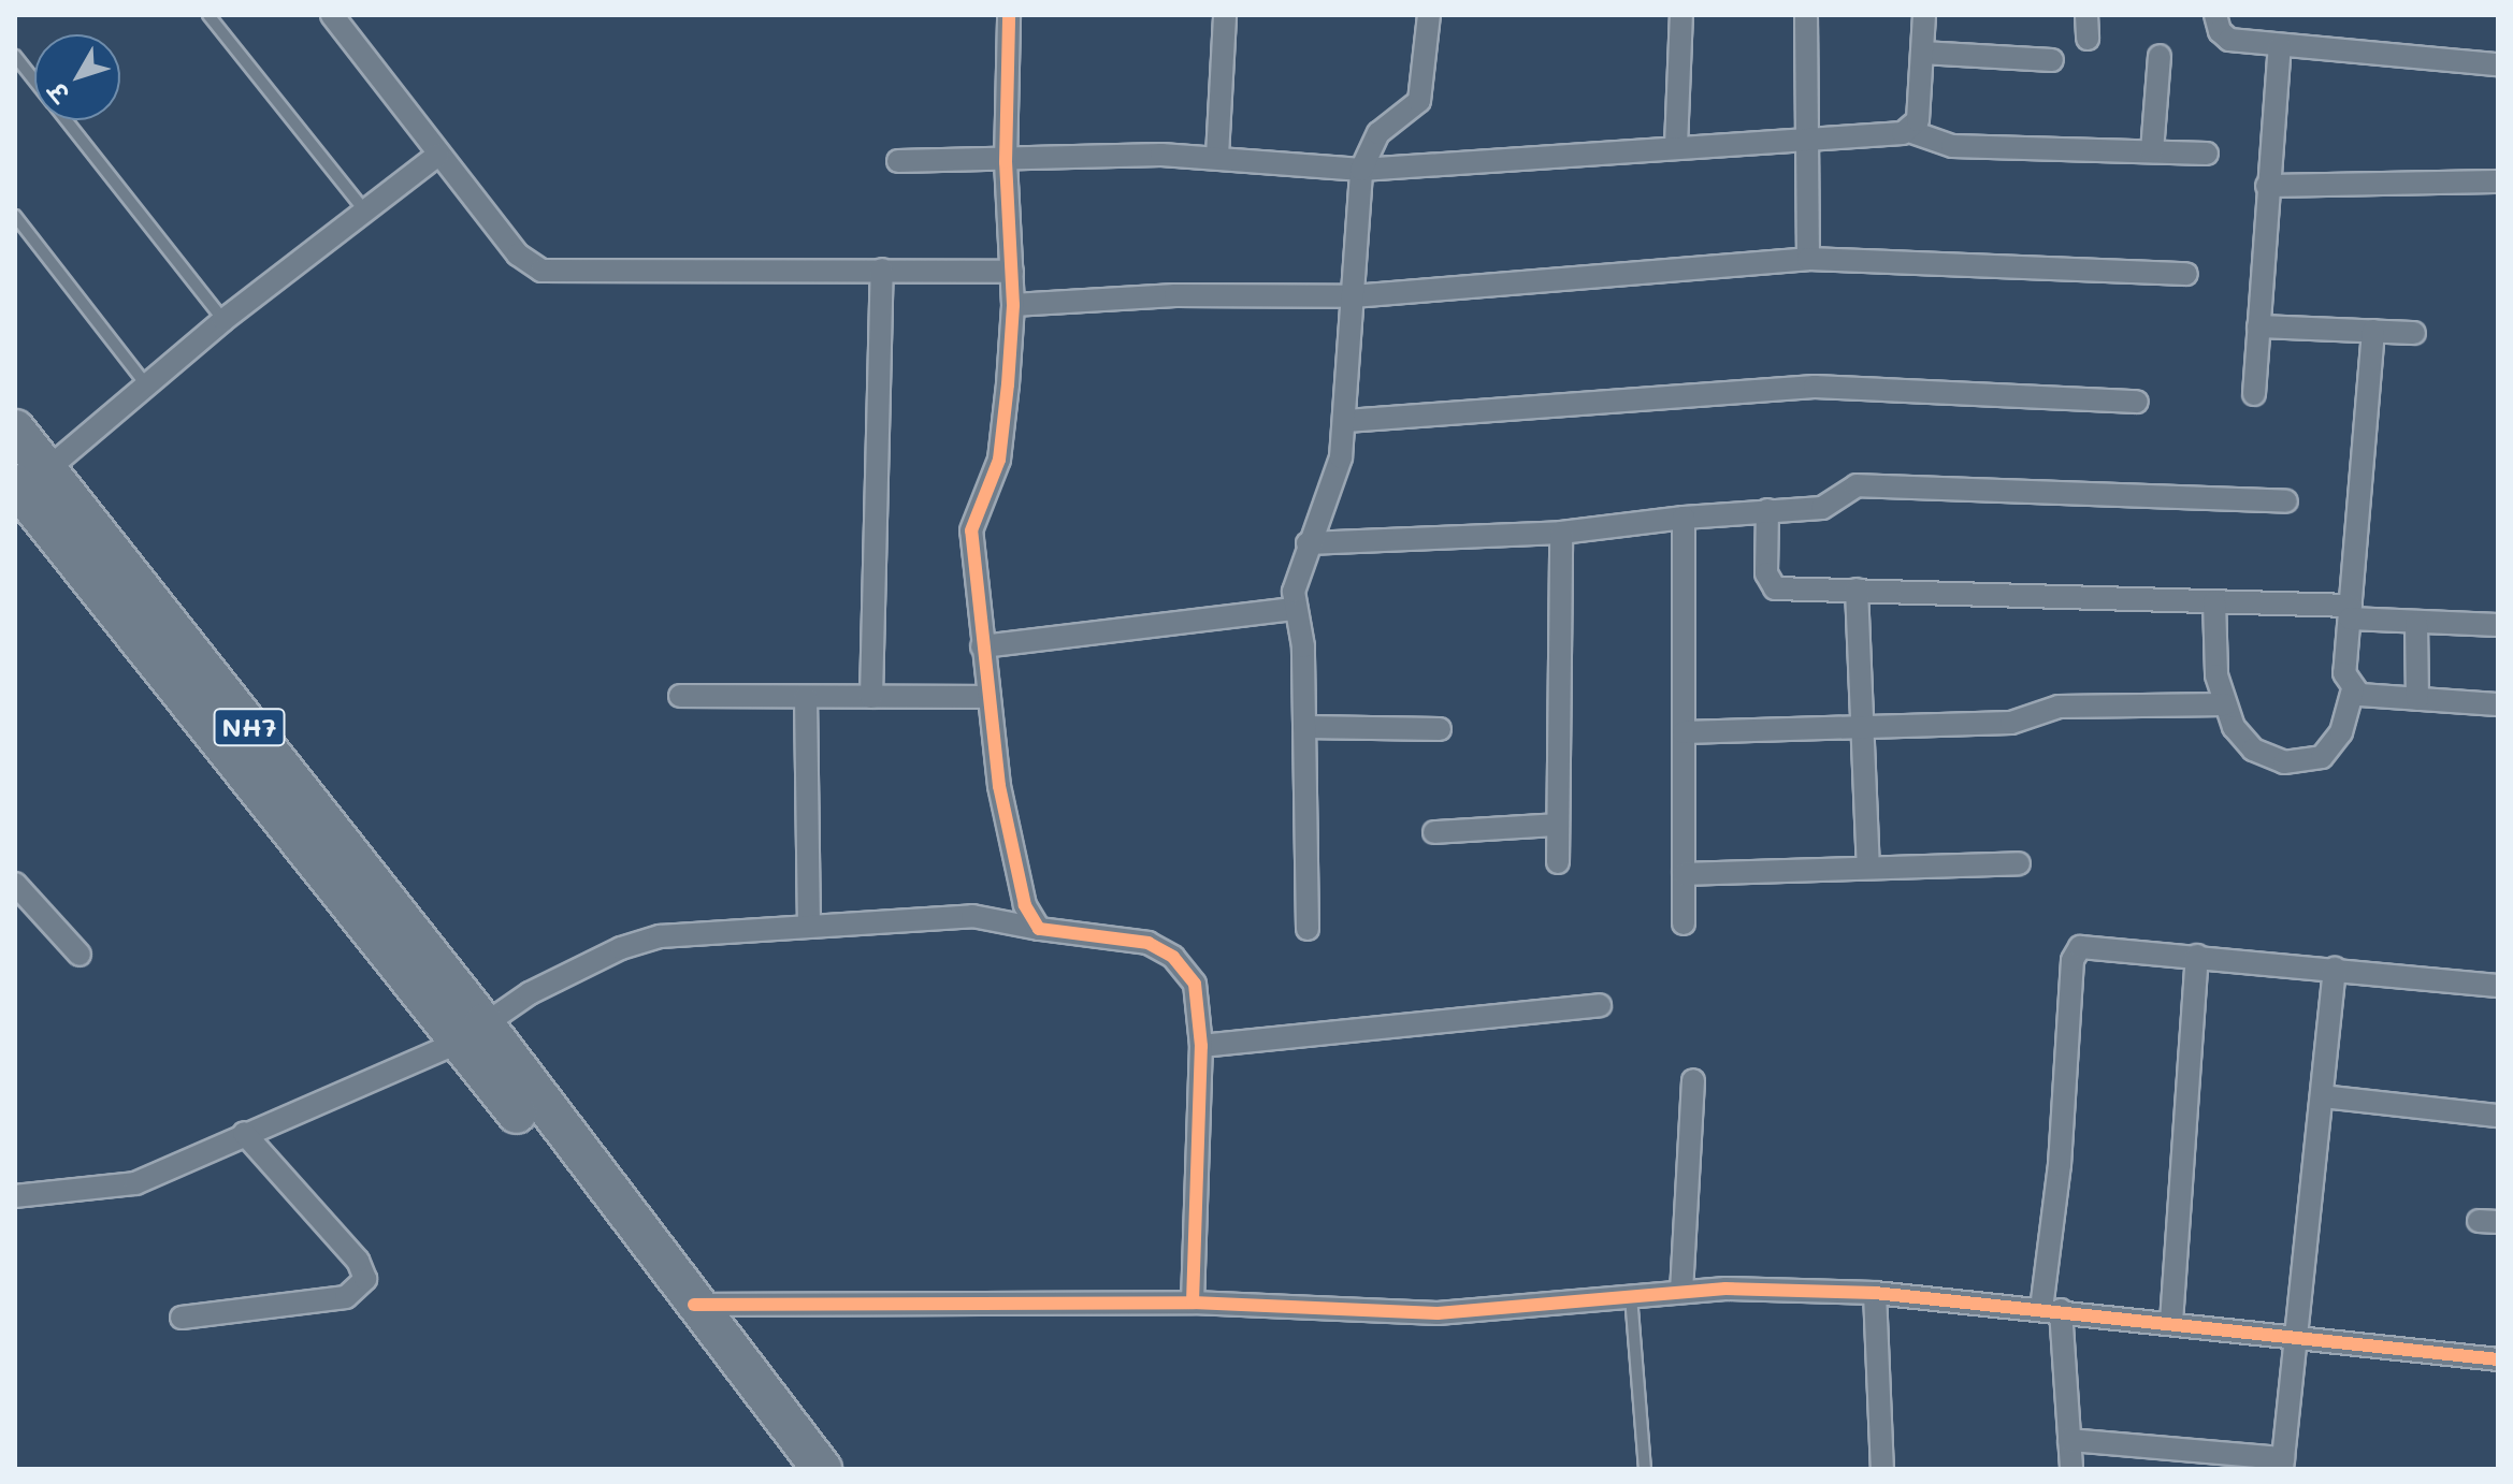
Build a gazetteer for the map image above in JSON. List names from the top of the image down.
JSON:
{
  "streets": {
    "highway": ["NH7"]
  },
  "north": "bottom left"
}
